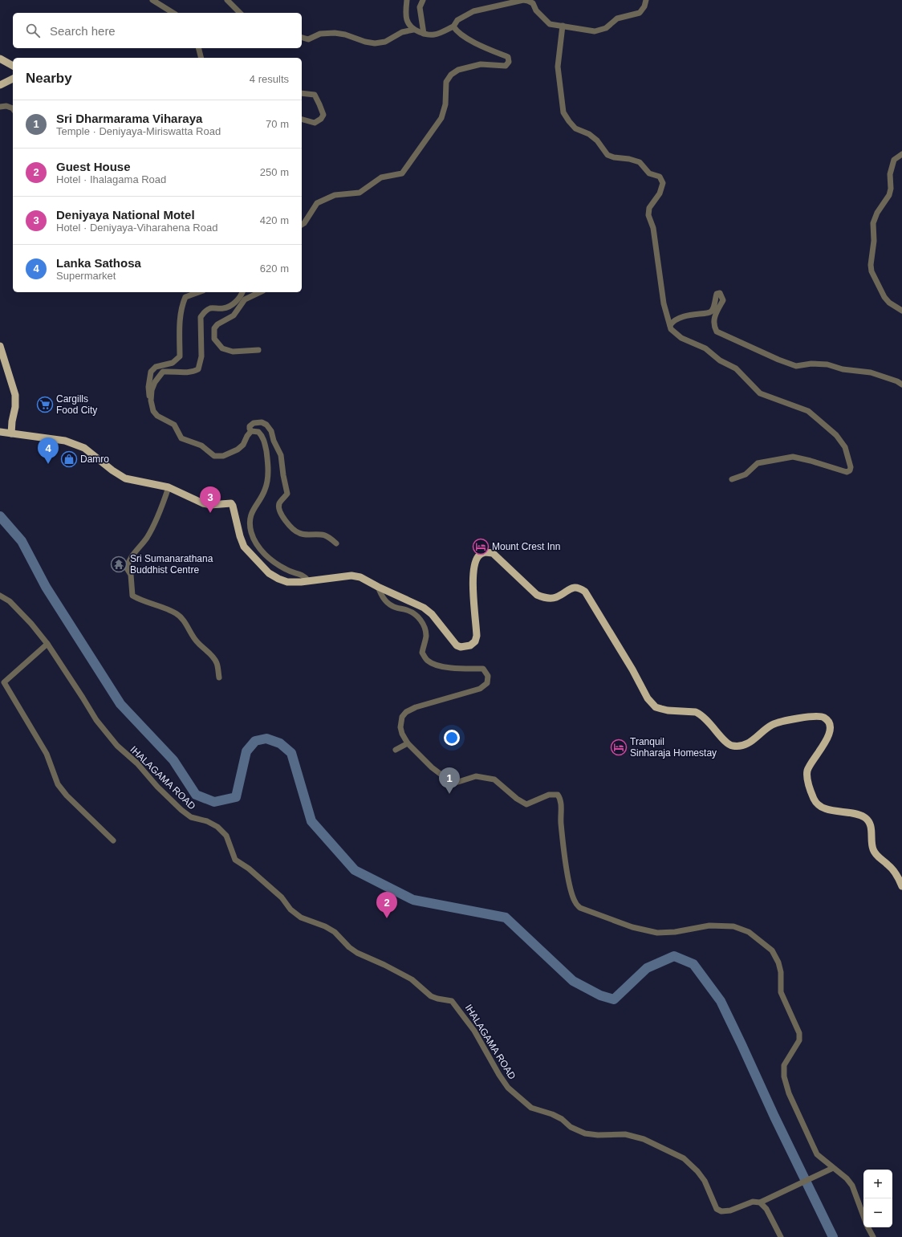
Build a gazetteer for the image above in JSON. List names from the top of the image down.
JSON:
{
  "streets": {
    "street": ["IHALAGAMA ROAD"]
  },
  "places": {
    "supermarket": ["Cargills Food City"],
    "shop": ["Damro"],
    "hotel": ["Mount Crest Inn", "Tranquil Sinharaja Homestay"],
    "temple": ["Sri Sumanarathana Buddhist Centre"]
  },
  "page": {
    "search": "Search here",
    "heading": ["Nearby", "4 results"],
    "list": [
      {
        "mark": "1",
        "name": "Sri Dharmarama Viharaya",
        "note": "Temple · Deniyaya-Miriswatta Road",
        "value": "70 m"
      },
      {
        "mark": "2",
        "name": "Guest House",
        "note": "Hotel · Ihalagama Road",
        "value": "250 m"
      },
      {
        "mark": "3",
        "name": "Deniyaya National Motel",
        "note": "Hotel · Deniyaya-Viharahena Road",
        "value": "420 m"
      },
      {
        "mark": "4",
        "name": "Lanka Sathosa",
        "note": "Supermarket",
        "value": "620 m"
      }
    ],
    "pins": [
      "4",
      "3",
      "1",
      "2"
    ],
    "map_buttons": ["+", "−"]
  }
}
